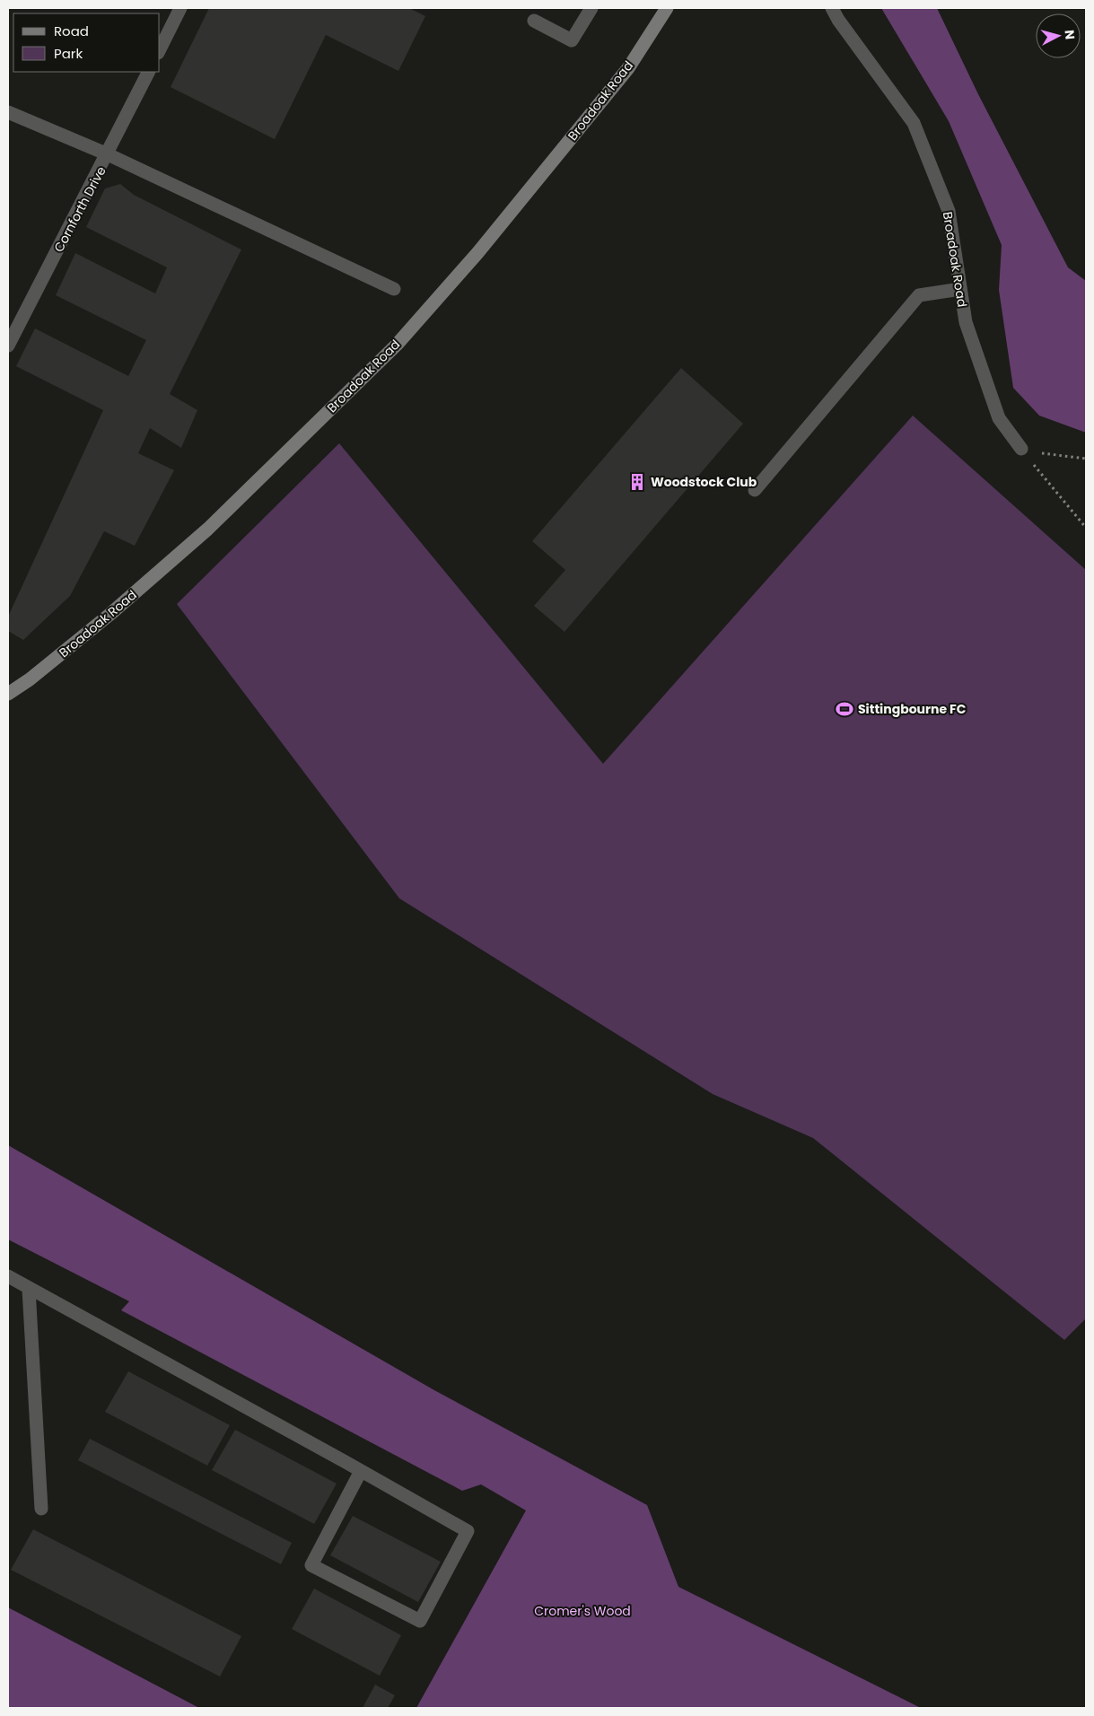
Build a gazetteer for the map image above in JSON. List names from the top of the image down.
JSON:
{
  "streets": {
    "street": ["Broadoak Road", "Cornforth Drive"]
  },
  "parks": ["Cromer's Wood"],
  "places": {
    "building": ["Woodstock Club"],
    "sports": ["Sittingbourne FC"]
  },
  "legend": ["Road", "Park"],
  "north": "right"
}
